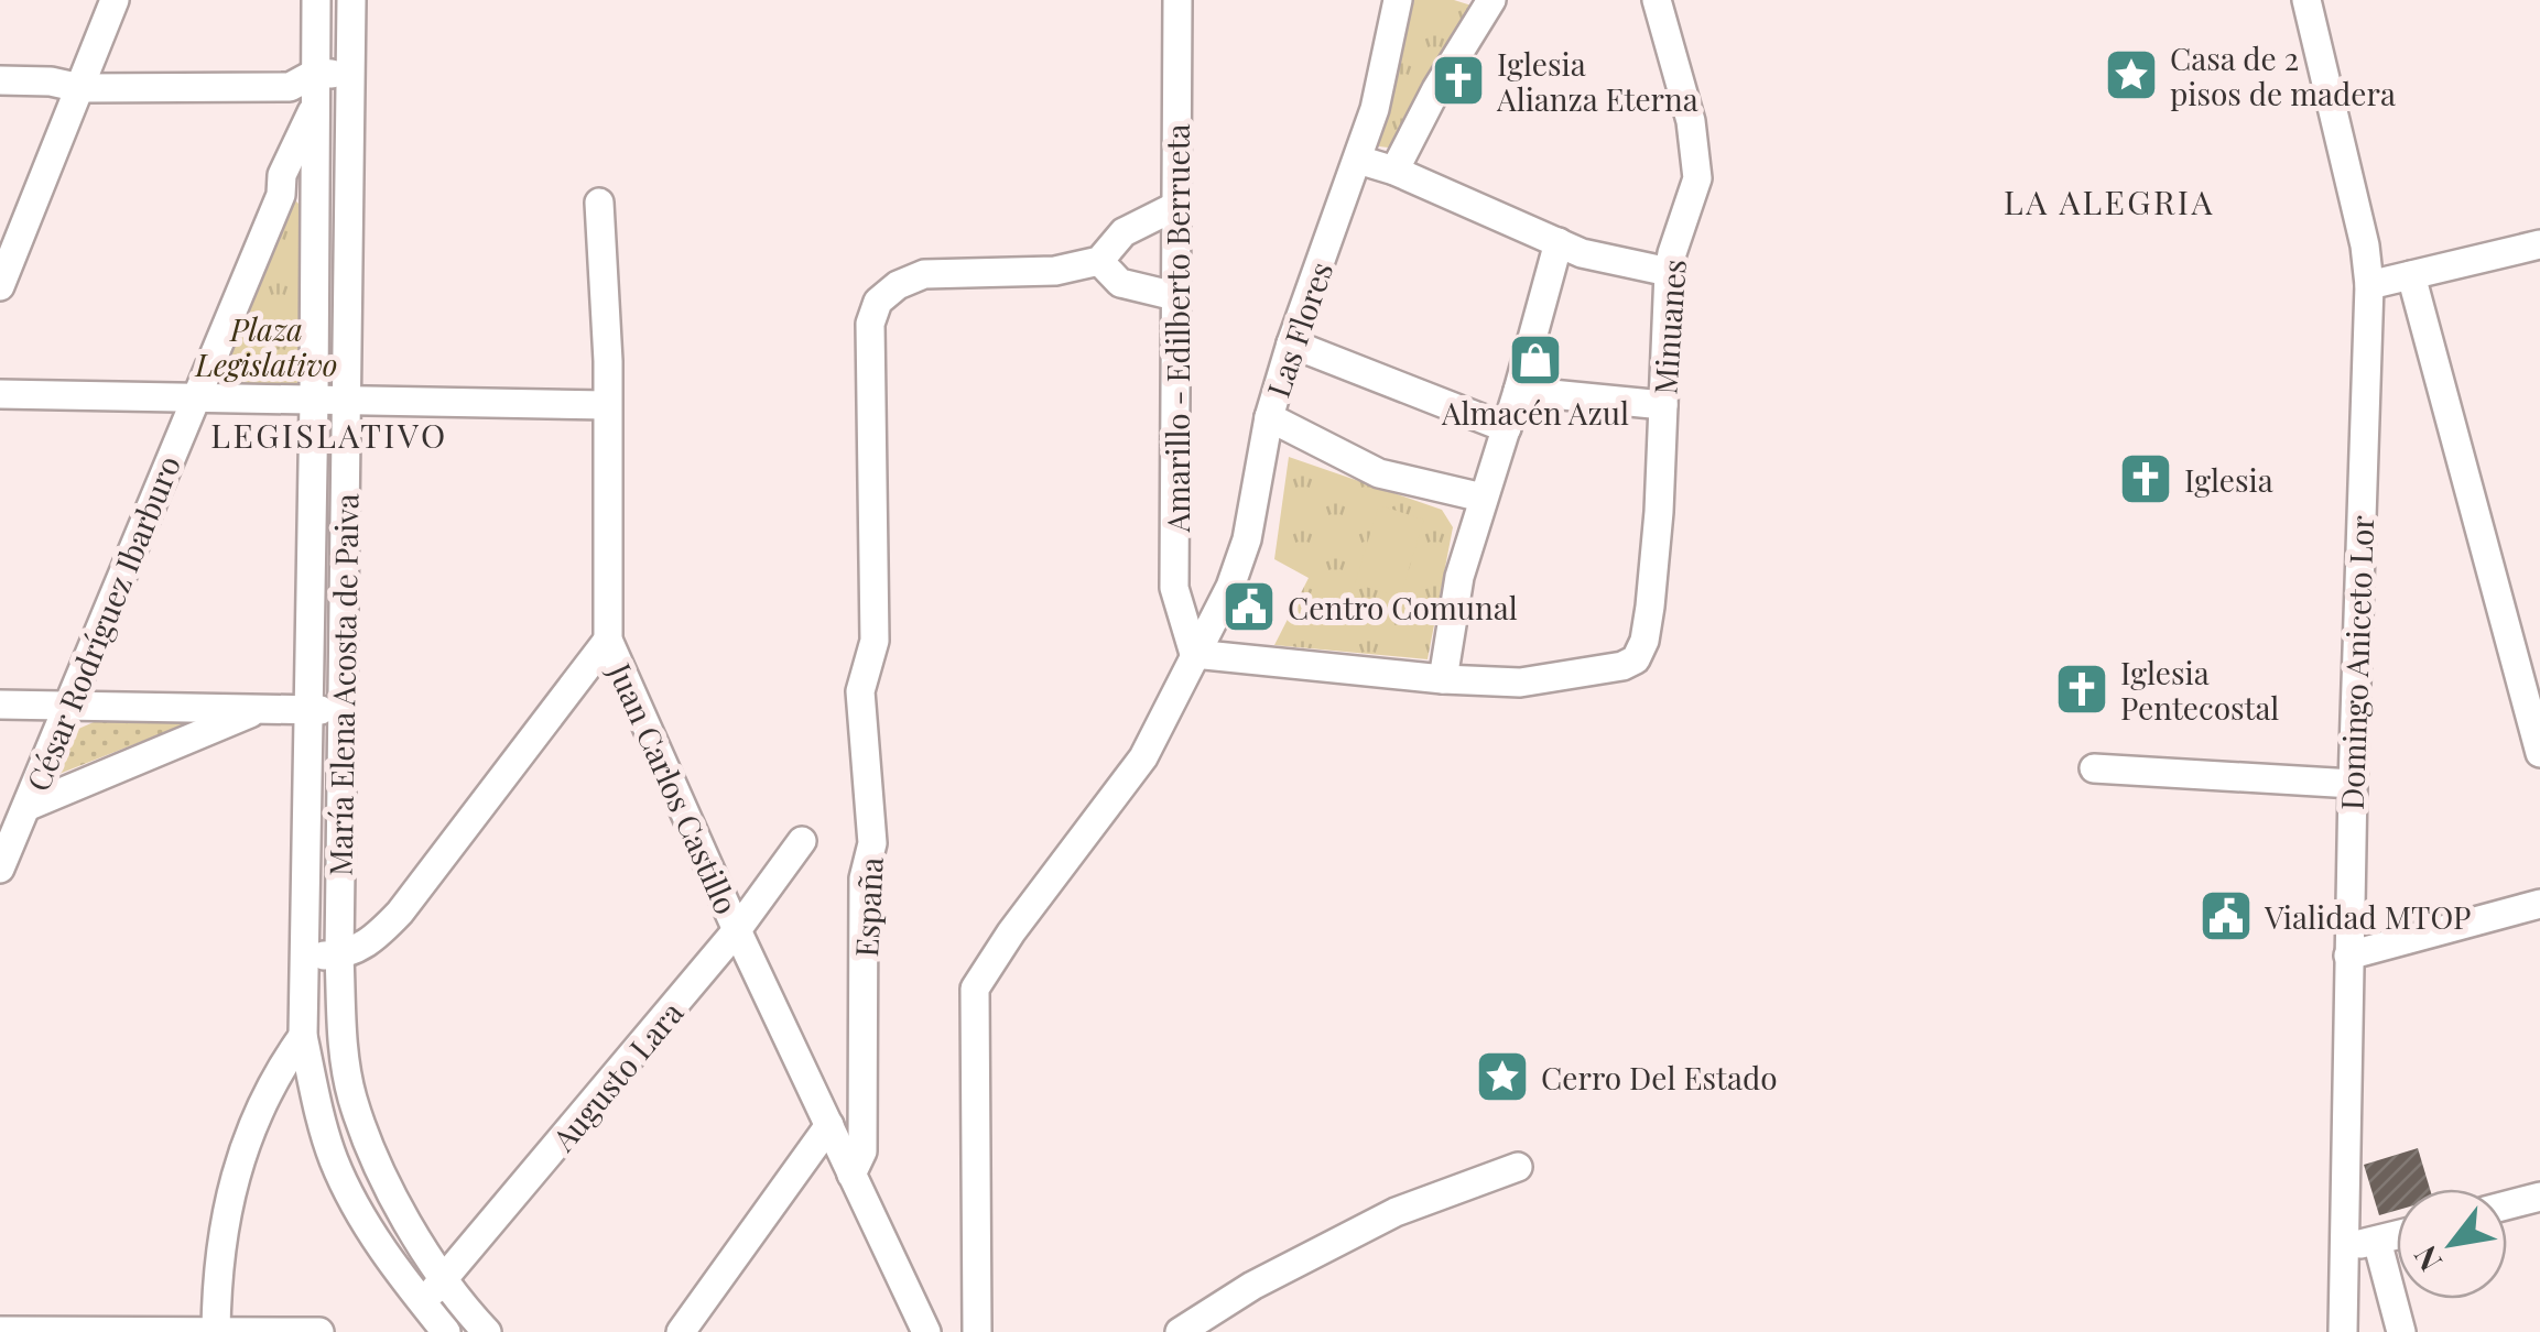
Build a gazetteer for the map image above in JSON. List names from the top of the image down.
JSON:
{
  "streets": {
    "street": [
      "Minuanes",
      "Amarillo - Edilberto Berrueta",
      "Las Flores",
      "César Rodríguez Ibarburo",
      "Domingo Aniceto Lor",
      "María Elena Acosta de Paiva",
      "Juan Carlos Castillo",
      "España",
      "Augusto Lara"
    ]
  },
  "crossings": [
    ["Amarillo - Edilberto Berrueta", "Las Flores"],
    ["César Rodríguez Ibarburo", "María Elena Acosta de Paiva"],
    ["María Elena Acosta de Paiva", "Augusto Lara"],
    ["Juan Carlos Castillo", "España"],
    ["Juan Carlos Castillo", "Augusto Lara"]
  ],
  "districts": ["LA ALEGRIA", "LEGISLATIVO"],
  "parks": ["Plaza Legislativo"],
  "places": {
    "place": ["Casa de 2 pisos de madera", "Cerro Del Estado"],
    "church": ["Iglesia Alianza Eterna", "Iglesia", "Iglesia Pentecostal"],
    "shop": ["Almacén Azul"],
    "public building": ["Centro Comunal", "Vialidad MTOP"]
  },
  "north": "bottom left"
}
